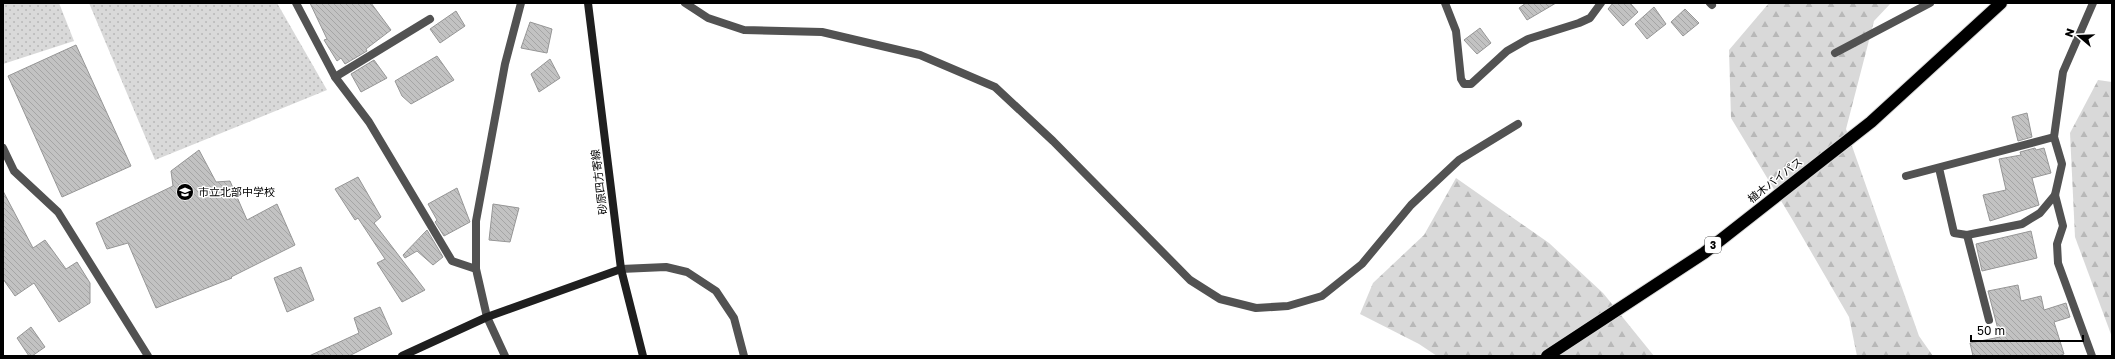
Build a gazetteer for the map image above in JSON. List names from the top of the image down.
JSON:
{
  "streets": {
    "highway": ["植木バイパス", "3"],
    "main road": ["砂原四方寄線"]
  },
  "places": {
    "school or university": ["市立北部中学校"]
  },
  "scale_bar": "50 m",
  "north": "left"
}
